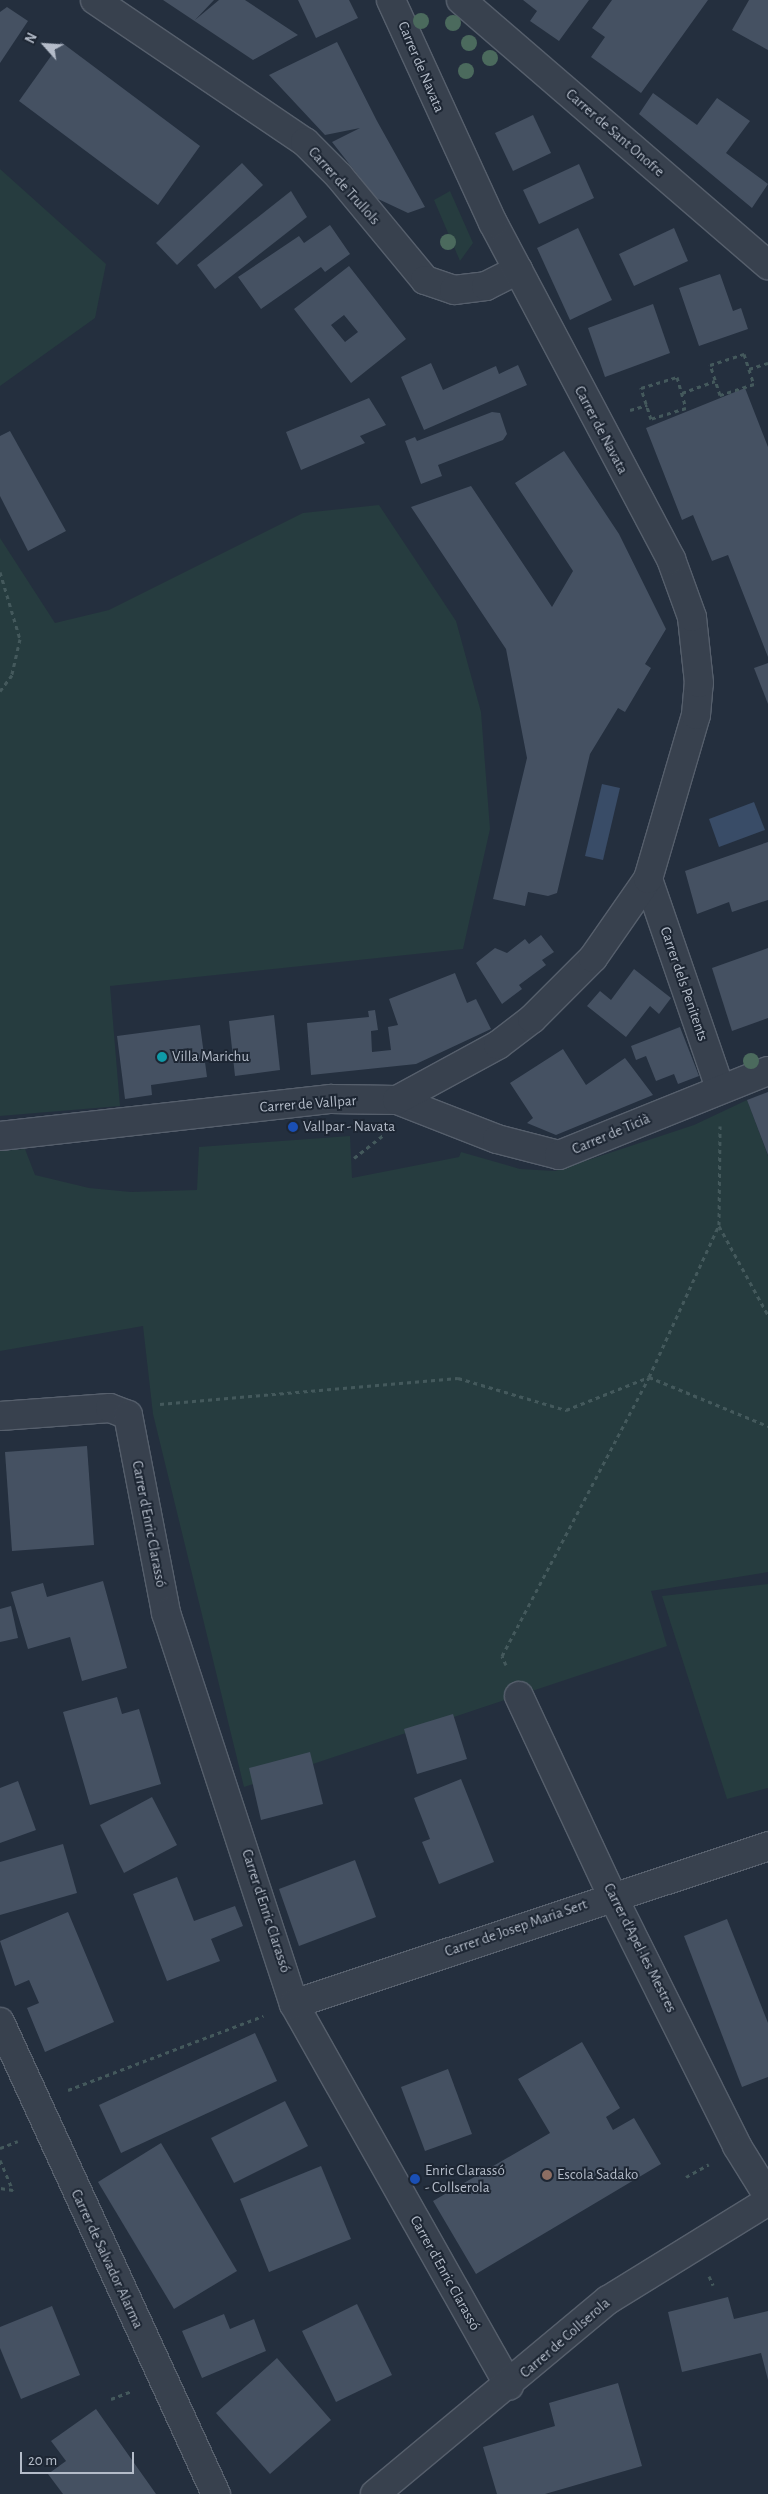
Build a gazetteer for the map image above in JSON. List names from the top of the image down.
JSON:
{
  "streets": {
    "street": [
      "Carrer de Navata",
      "Carrer de Sant Onofre",
      "Carrer de Trullols",
      "Carrer dels Penitents",
      "Carrer de Vallpar",
      "Carrer de Ticià",
      "Carrer d'Enric Clarassó",
      "Carrer de Josep Maria Sert",
      "Carrer d'Apel·les Mestres",
      "Carrer de Salvador Alarma",
      "Carrer de Collserola"
    ]
  },
  "crossings": [
    ["Carrer de Navata", "Carrer de Trullols"],
    ["Carrer de Navata", "Carrer dels Penitents"],
    ["Carrer de Navata", "Carrer de Vallpar"],
    ["Carrer dels Penitents", "Carrer de Vallpar"],
    ["Carrer dels Penitents", "Carrer de Ticià"],
    ["Carrer de Vallpar", "Carrer de Ticià"],
    ["Carrer d'Enric Clarassó", "Carrer de Josep Maria Sert"],
    ["Carrer d'Enric Clarassó", "Carrer de Collserola"],
    ["Carrer de Josep Maria Sert", "Carrer d'Apel·les Mestres"]
  ],
  "places": [
    "Villa Marichu",
    "Vallpar - Navata",
    "Escola Sadako",
    "Enric Clarassó - Collserola"
  ],
  "scale_bar": "20 m",
  "north": "top left"
}
